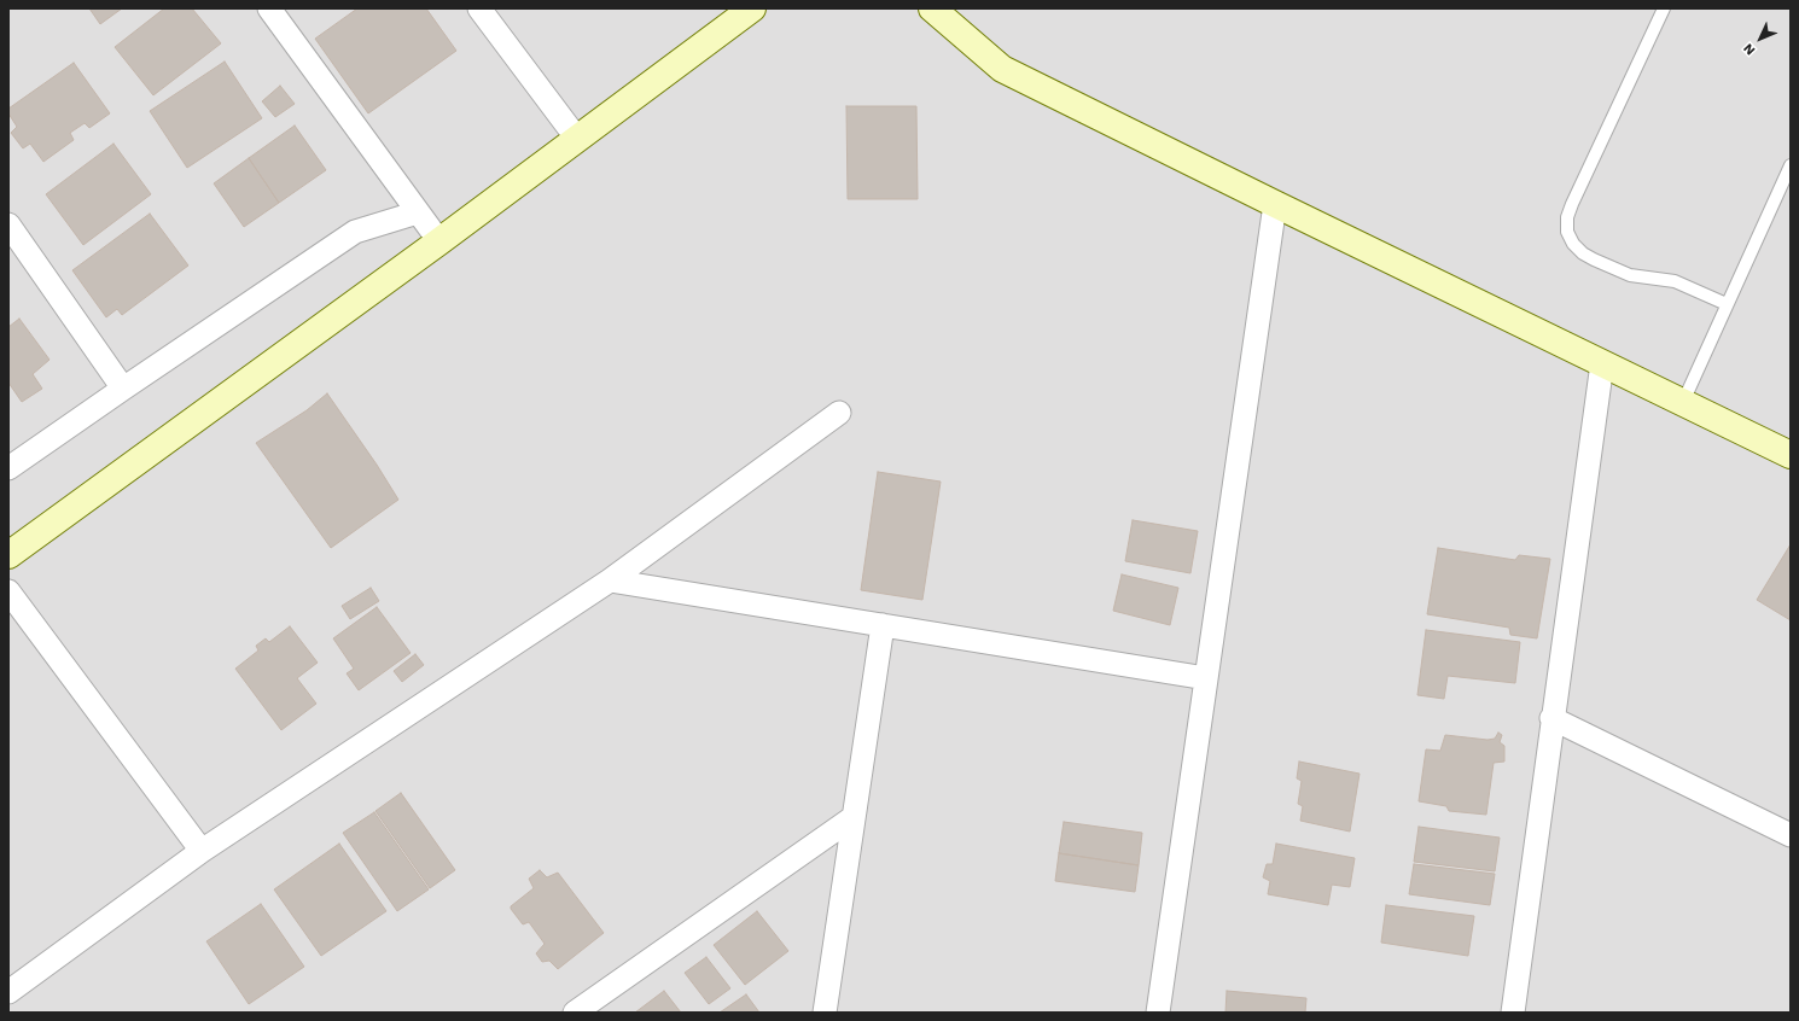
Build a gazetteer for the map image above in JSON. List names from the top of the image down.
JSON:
{
  "north": "bottom left"
}
